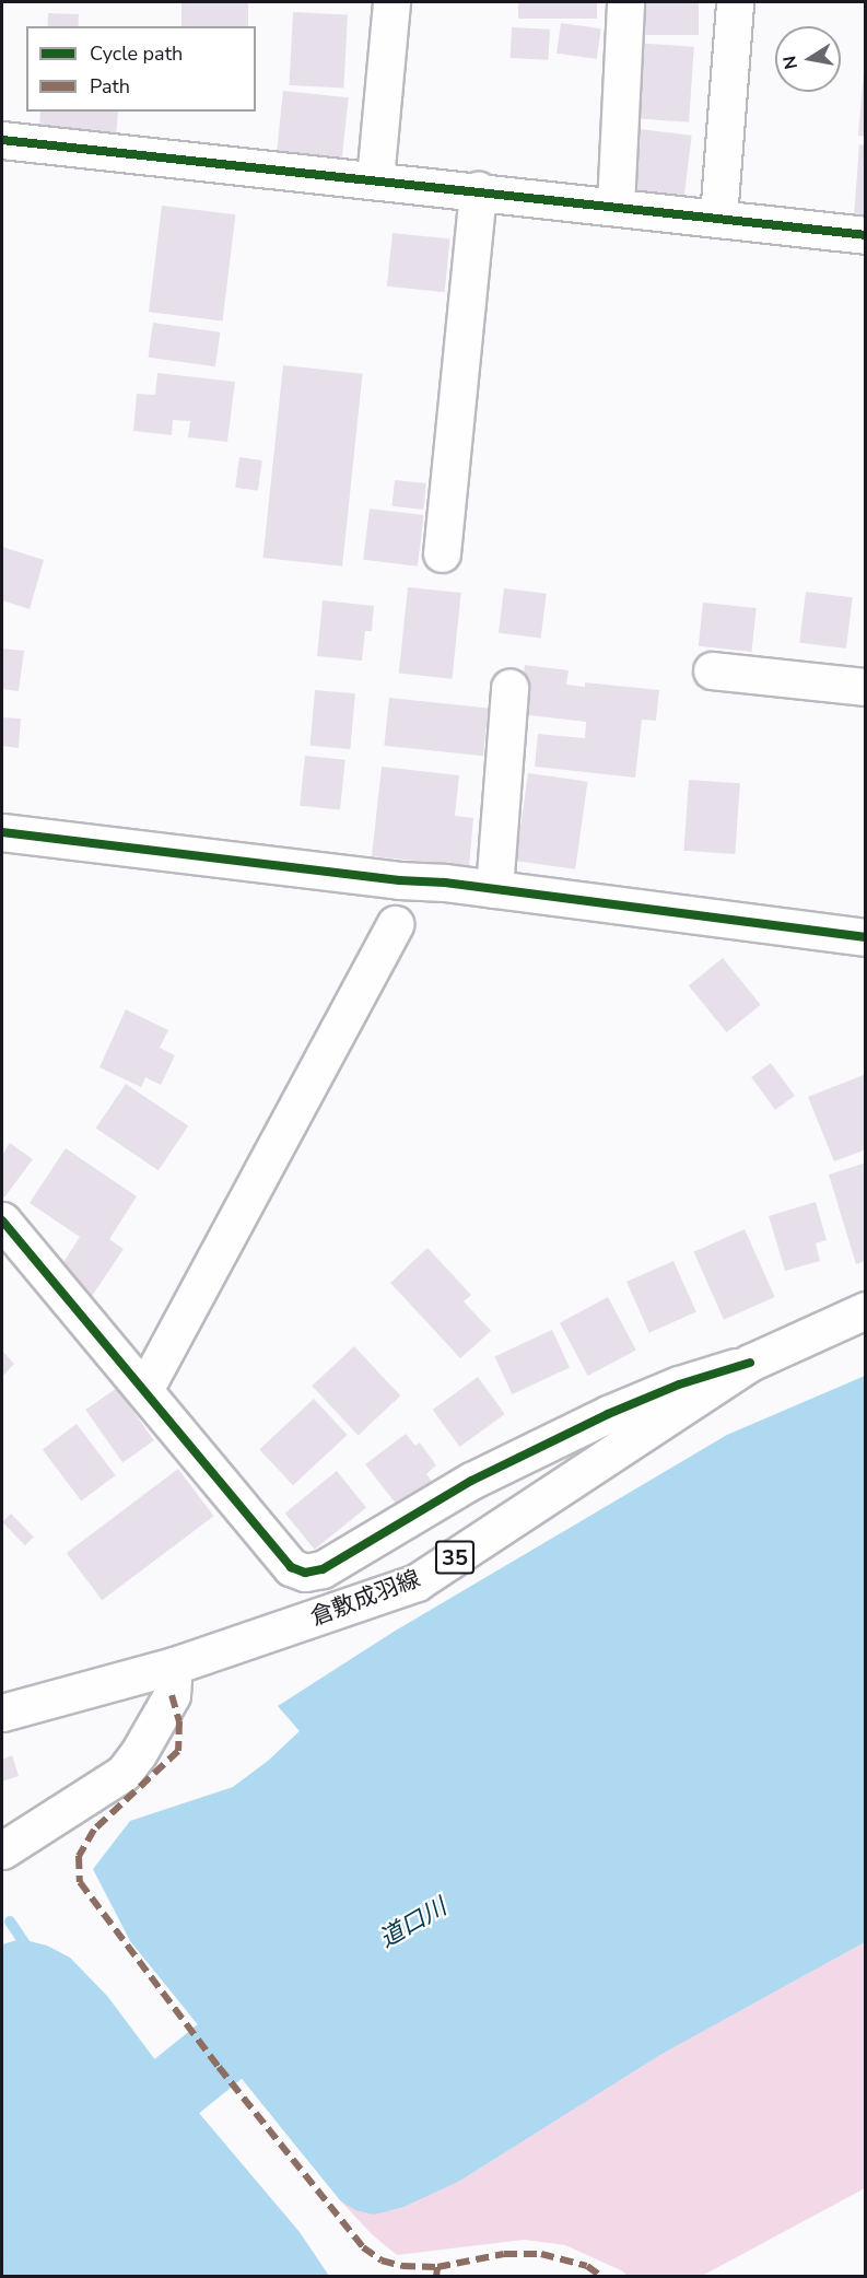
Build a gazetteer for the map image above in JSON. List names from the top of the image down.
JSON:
{
  "streets": {
    "street": ["35", "倉敷成羽線"]
  },
  "water": ["道口川"],
  "legend": ["Cycle path", "Path"],
  "north": "left"
}
